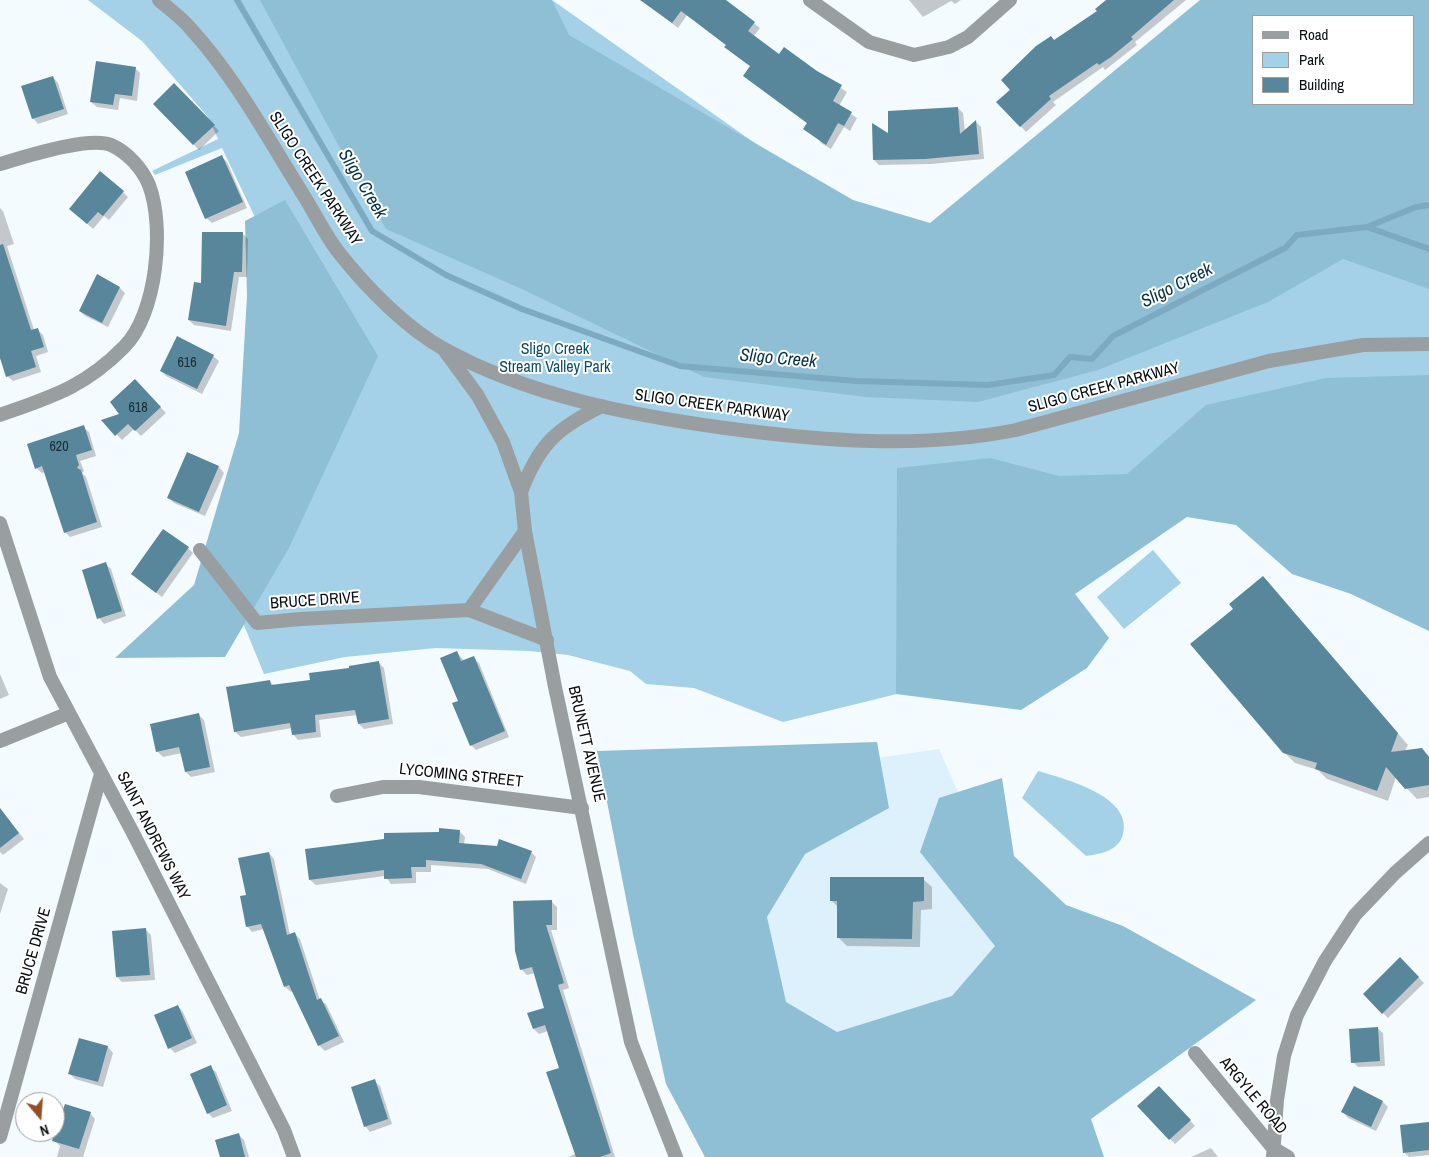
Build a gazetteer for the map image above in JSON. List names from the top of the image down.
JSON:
{
  "streets": {
    "street": [
      "SLIGO CREEK PARKWAY",
      "BRUCE DRIVE",
      "BRUNETT AVENUE",
      "LYCOMING STREET",
      "SAINT ANDREWS WAY",
      "ARGYLE ROAD"
    ]
  },
  "crossings": [
    ["SLIGO CREEK PARKWAY", "BRUNETT AVENUE"],
    ["BRUCE DRIVE", "BRUNETT AVENUE"],
    ["BRUCE DRIVE", "SAINT ANDREWS WAY"],
    ["BRUNETT AVENUE", "LYCOMING STREET"]
  ],
  "water": ["Sligo Creek"],
  "parks": ["Sligo Creek Stream Valley Park"],
  "house_numbers": ["616", "618", "620"],
  "legend": ["Road", "Park", "Building"],
  "north": "bottom"
}
